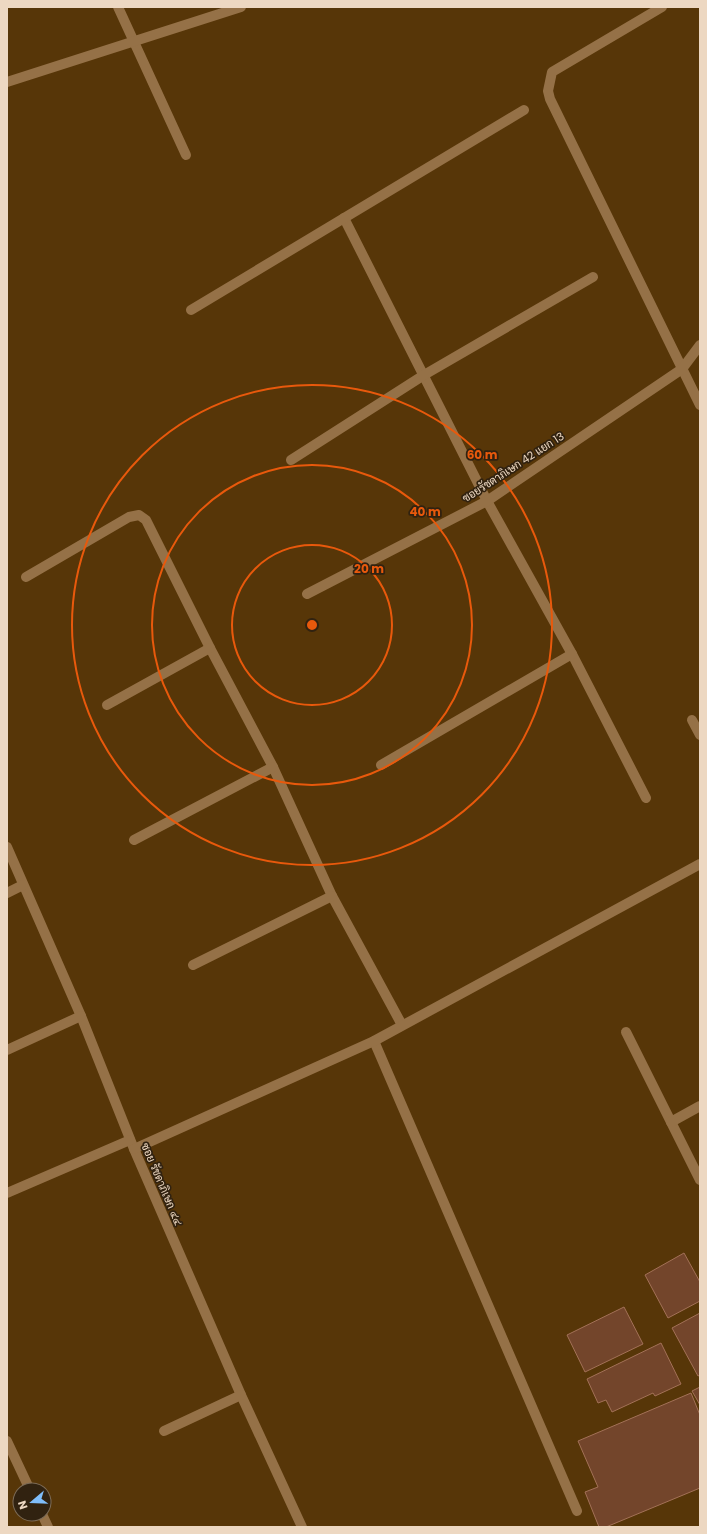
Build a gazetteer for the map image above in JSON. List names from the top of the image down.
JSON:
{
  "streets": {
    "street": ["ซอยรัชดาภิเษก 42 แยก 13", "ซอย รัชดาภิเษก ๔๔"]
  },
  "north": "left",
  "rings": ["60 m", "40 m", "20 m"]
}
